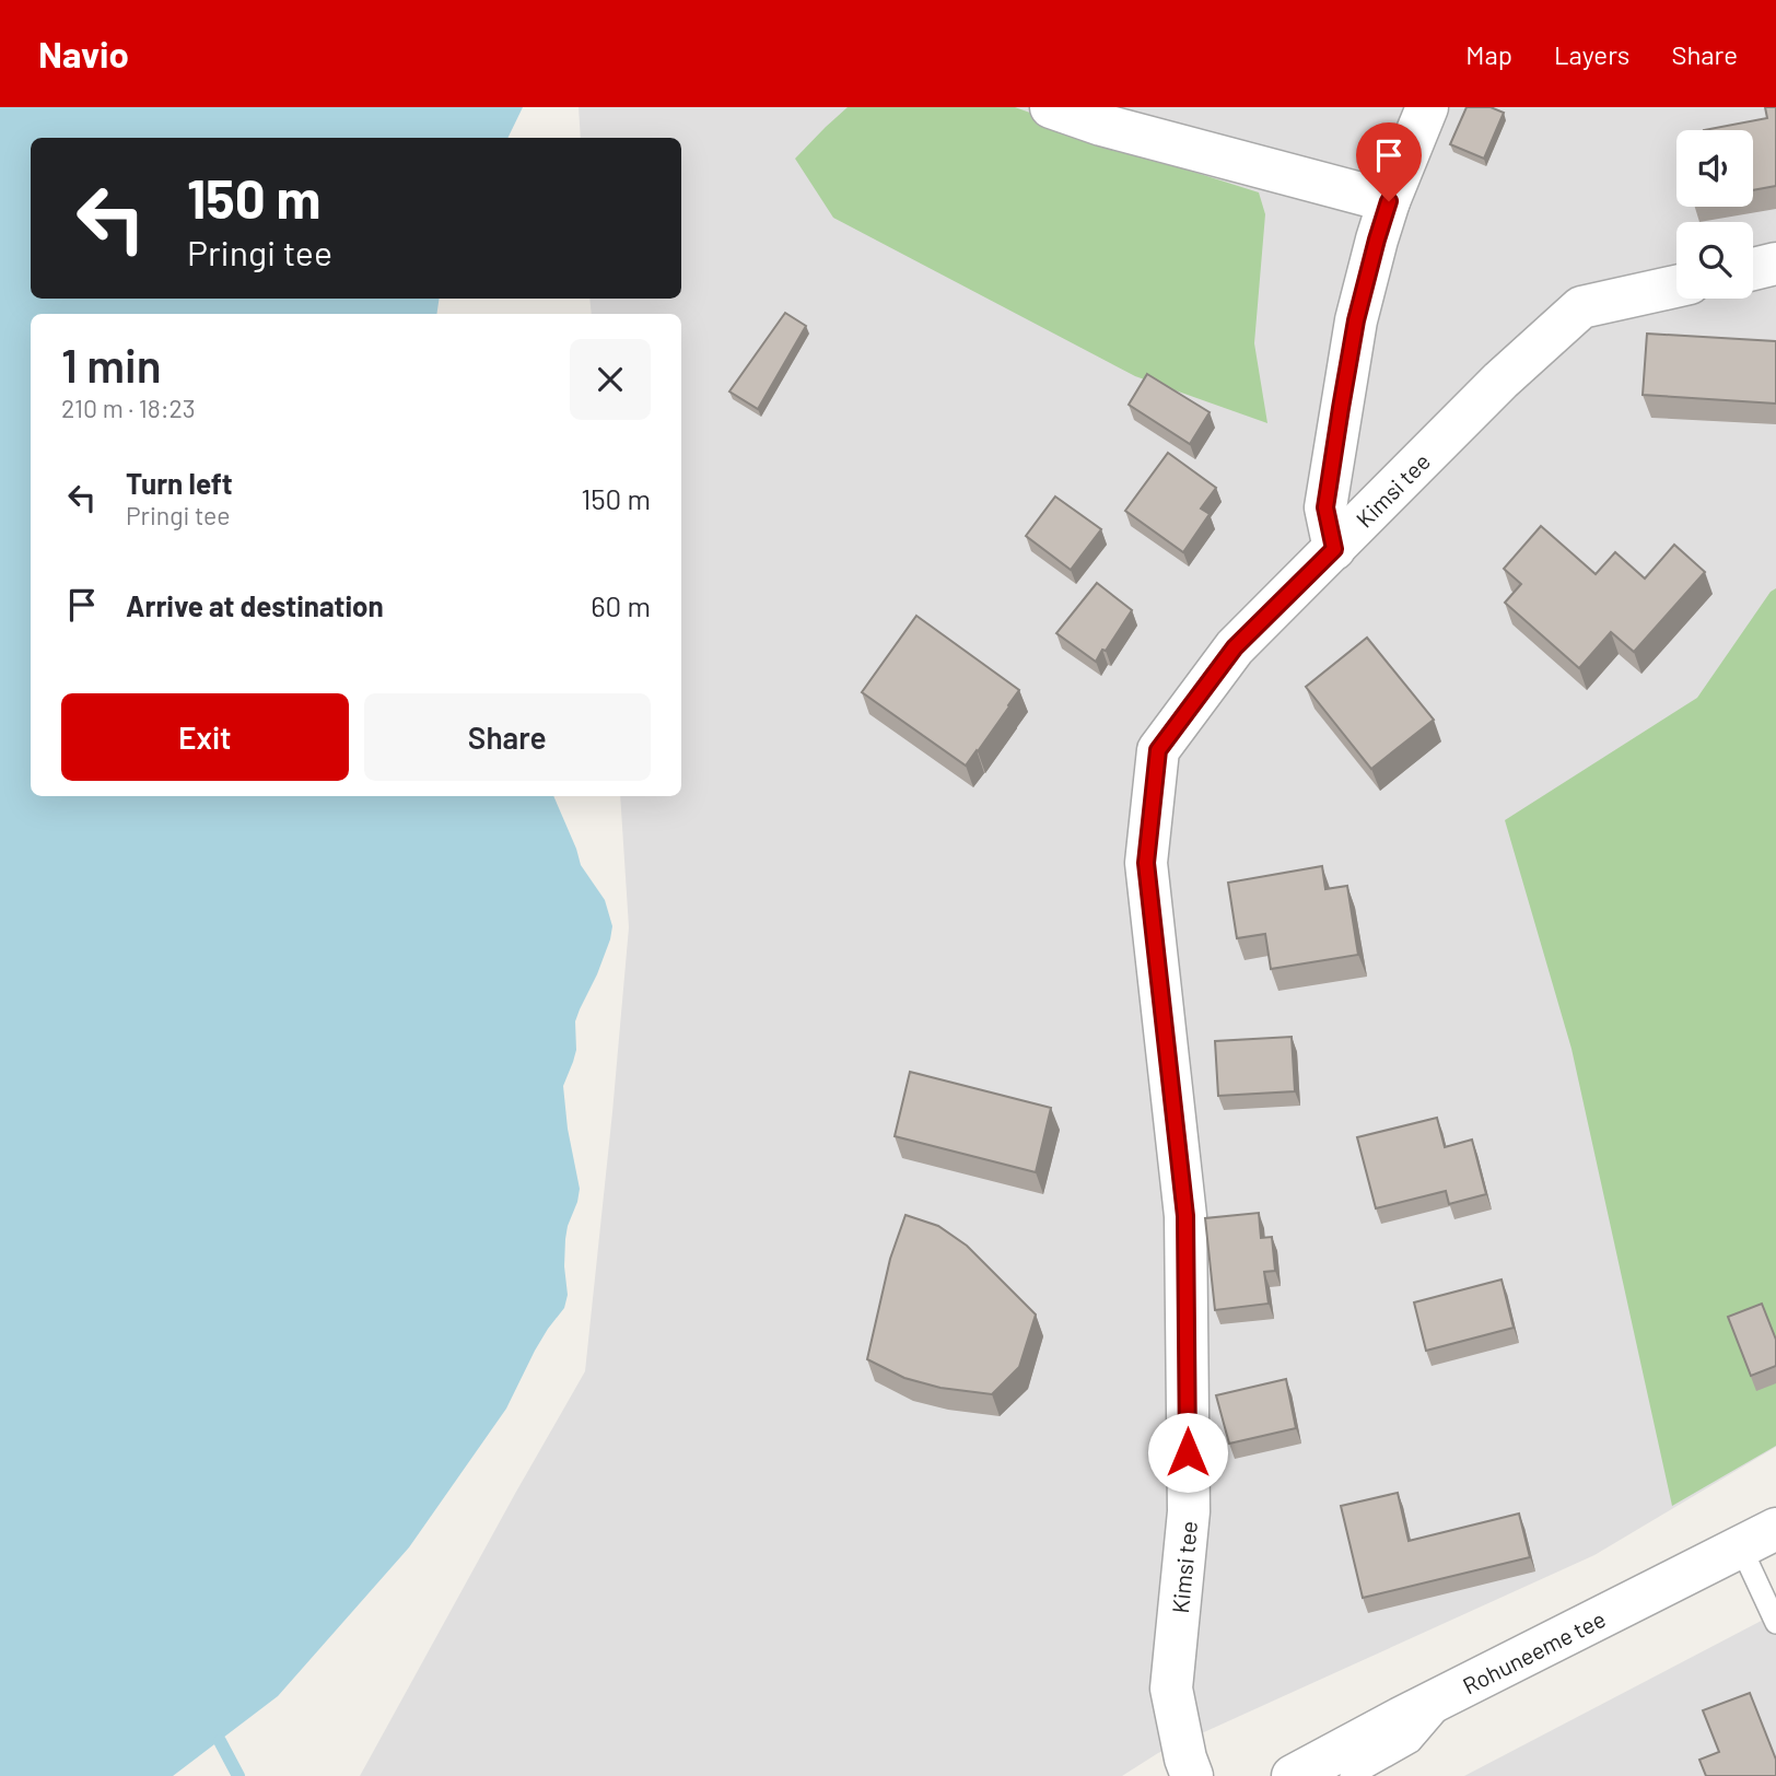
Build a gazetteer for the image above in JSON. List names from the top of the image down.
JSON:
{
  "streets": {
    "street": ["Kimsi tee", "Rohuneeme tee"]
  },
  "page": {
    "header": "Navio",
    "nav": ["Map", "Layers", "Share"],
    "turn": ["150 m", "Pringi tee"],
    "heading": ["1 min", "210 m · 18:23"],
    "list": [
      {
        "name": "Turn left",
        "note": "Pringi tee",
        "value": "150 m"
      },
      {
        "name": "Arrive at destination",
        "value": "60 m"
      }
    ],
    "buttons": ["Exit", "Share"]
  }
}
